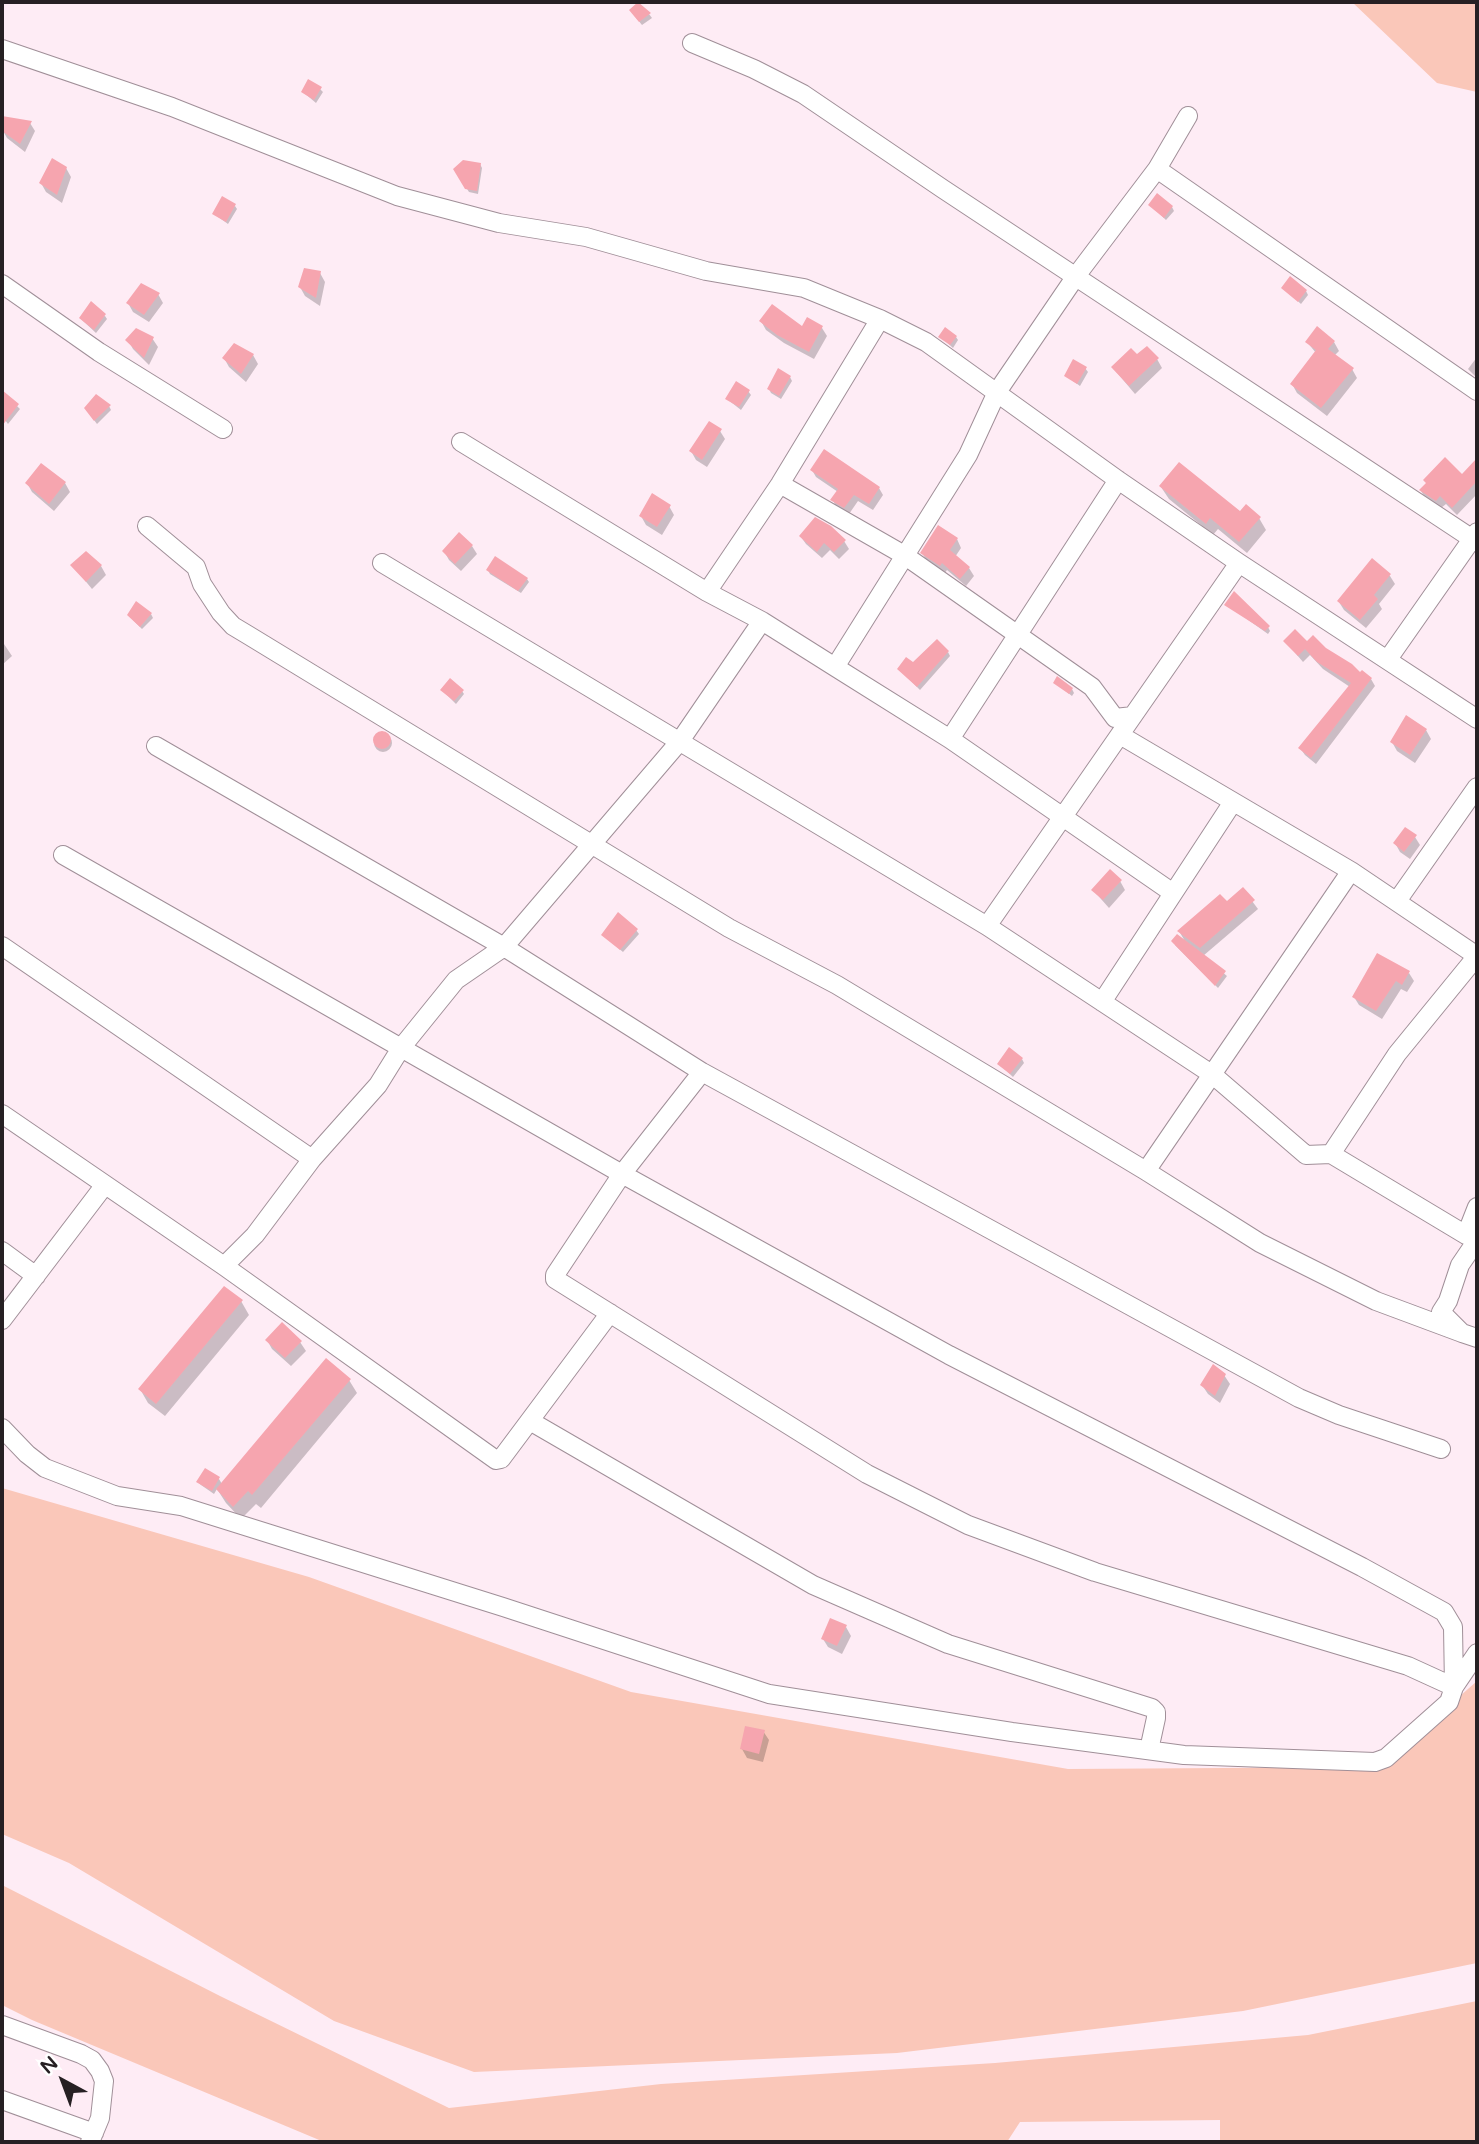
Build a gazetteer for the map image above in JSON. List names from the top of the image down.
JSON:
{
  "north": "top left"
}
